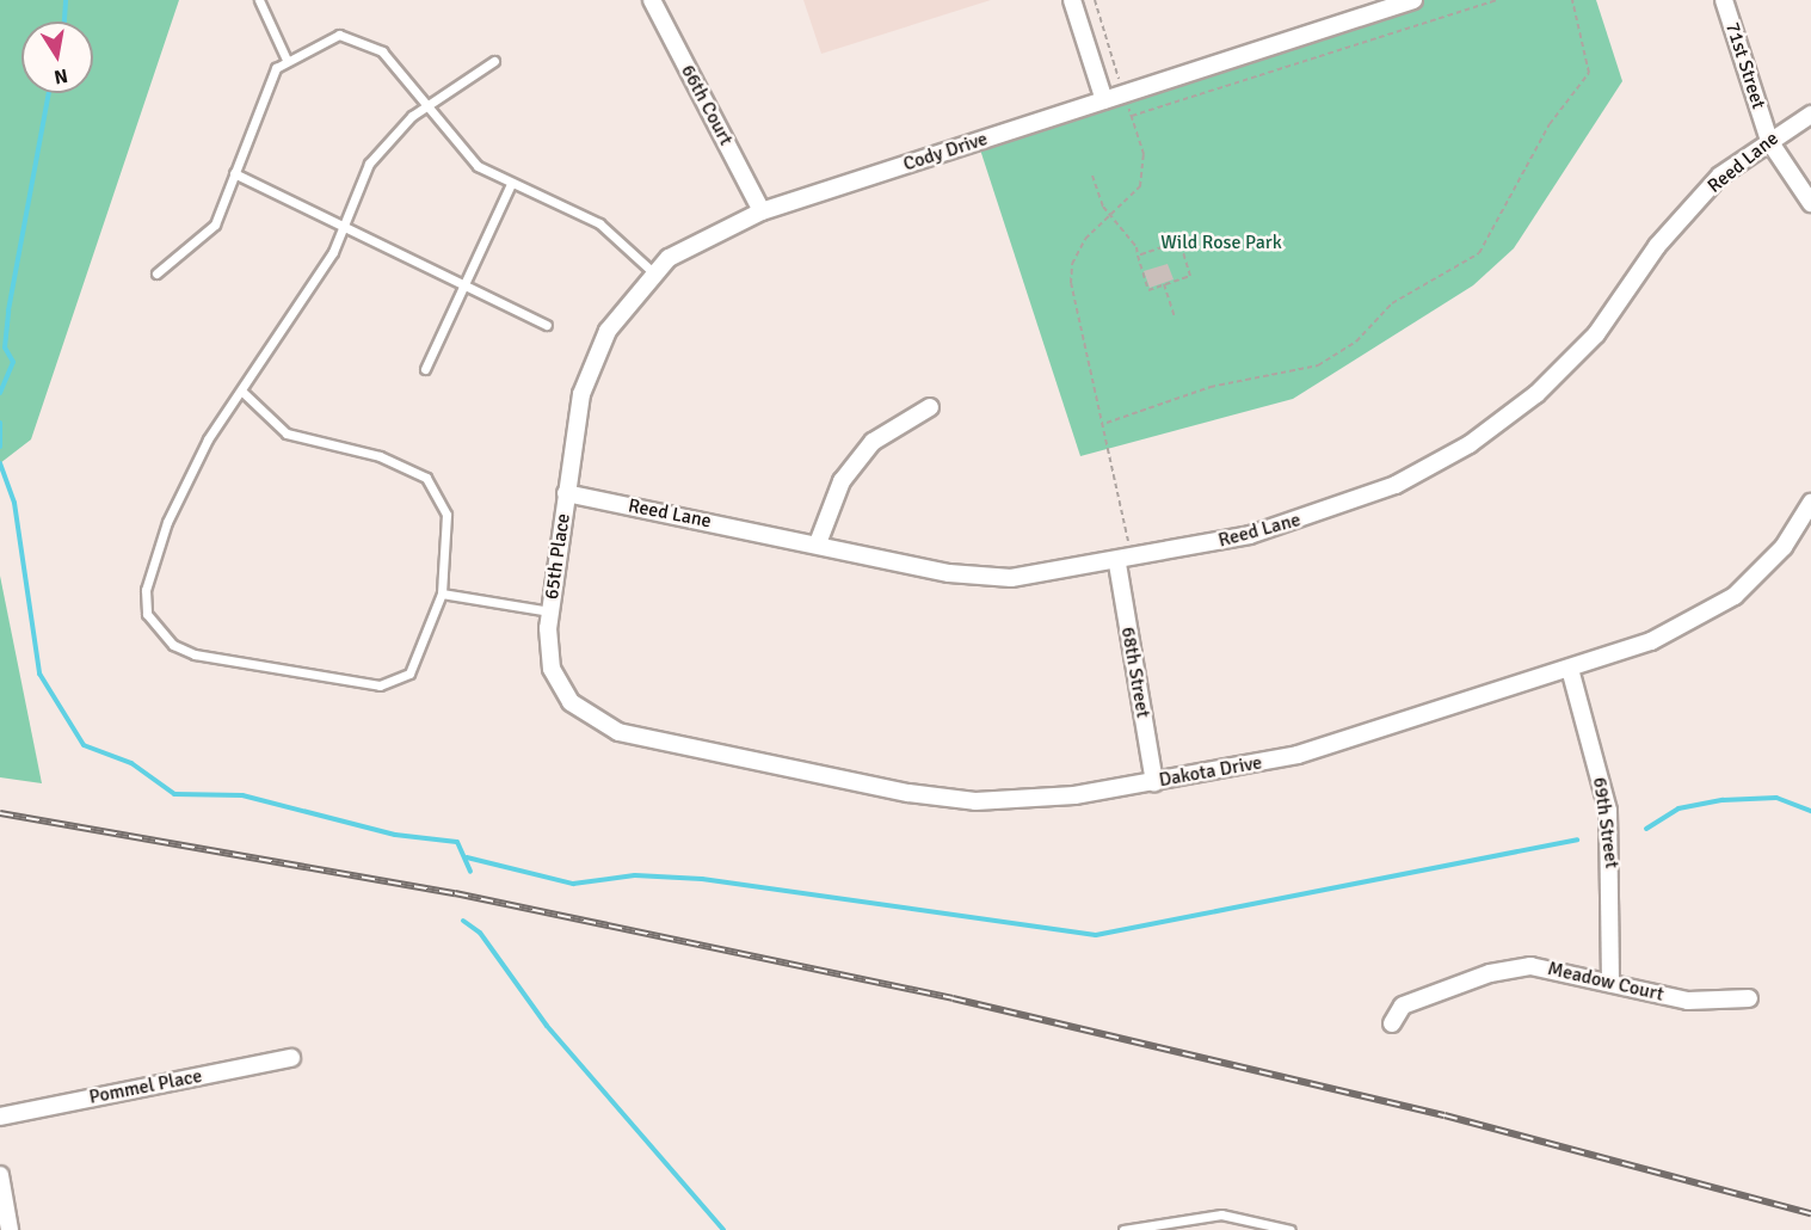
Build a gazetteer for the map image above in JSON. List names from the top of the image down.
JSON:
{
  "streets": {
    "street": [
      "71st Street",
      "66th Court",
      "Cody Drive",
      "Reed Lane",
      "65th Place",
      "68th Street",
      "Dakota Drive",
      "69th Street",
      "Meadow Court",
      "Pommel Place"
    ]
  },
  "crossings": [
    ["71st Street", "Reed Lane"],
    ["66th Court", "Cody Drive"],
    ["Cody Drive", "65th Place"],
    ["Reed Lane", "65th Place"],
    ["Reed Lane", "68th Street"],
    ["65th Place", "Dakota Drive"],
    ["68th Street", "Dakota Drive"],
    ["Dakota Drive", "69th Street"],
    ["69th Street", "Meadow Court"]
  ],
  "parks": ["Wild Rose Park"],
  "north": "bottom"
}
